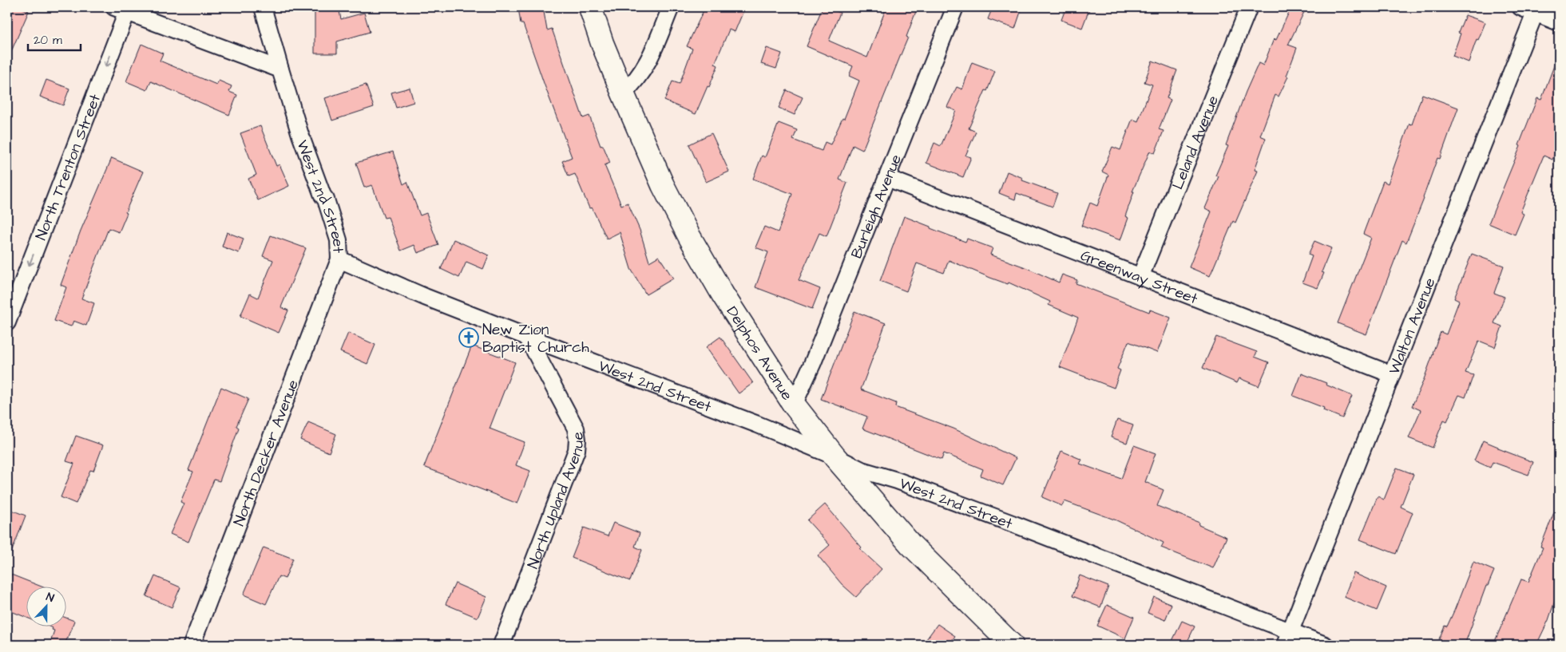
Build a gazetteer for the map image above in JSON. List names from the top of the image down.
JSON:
{
  "streets": {
    "street": [
      "Leland Avenue",
      "North Trenton Street",
      "West 2nd Street",
      "Burleigh Avenue",
      "Greenway Street",
      "Walton Avenue",
      "Delphos Avenue",
      "North Decker Avenue",
      "North Upland Avenue"
    ]
  },
  "crossings": [
    ["Leland Avenue", "Greenway Street"],
    ["West 2nd Street", "Walton Avenue"],
    ["West 2nd Street", "Delphos Avenue"],
    ["West 2nd Street", "North Decker Avenue"],
    ["West 2nd Street", "North Upland Avenue"],
    ["Burleigh Avenue", "Greenway Street"],
    ["Burleigh Avenue", "Delphos Avenue"],
    ["Greenway Street", "Walton Avenue"]
  ],
  "one_way": ["North Trenton Street"],
  "places": {
    "church": ["New Zion Baptist Church"]
  },
  "scale_bar": "20 m",
  "north": "top"
}
